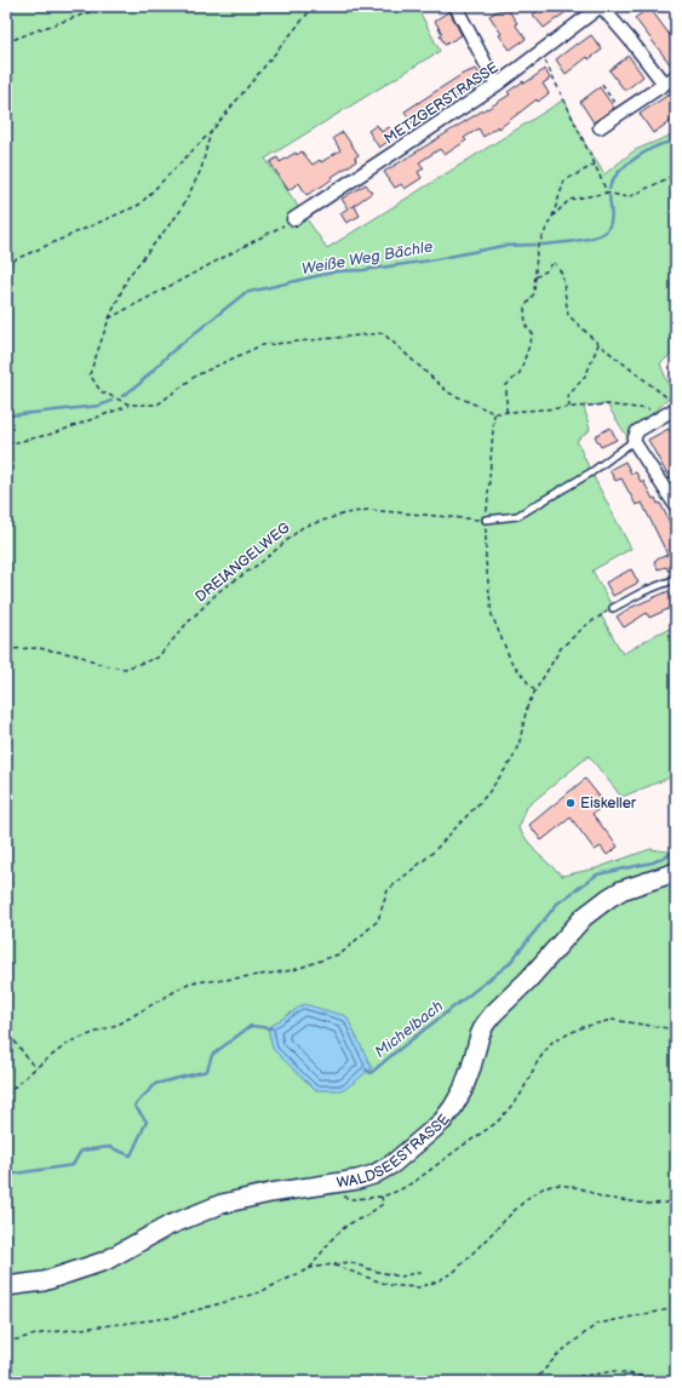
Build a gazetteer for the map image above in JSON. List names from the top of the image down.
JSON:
{
  "streets": {
    "street": ["METZGERSTRASSE", "WALDSEESTRASSE"],
    "path": ["DREIANGELWEG"]
  },
  "water": ["Weiße Weg Bächle", "Michelbach"],
  "places": ["Eiskeller"]
}
